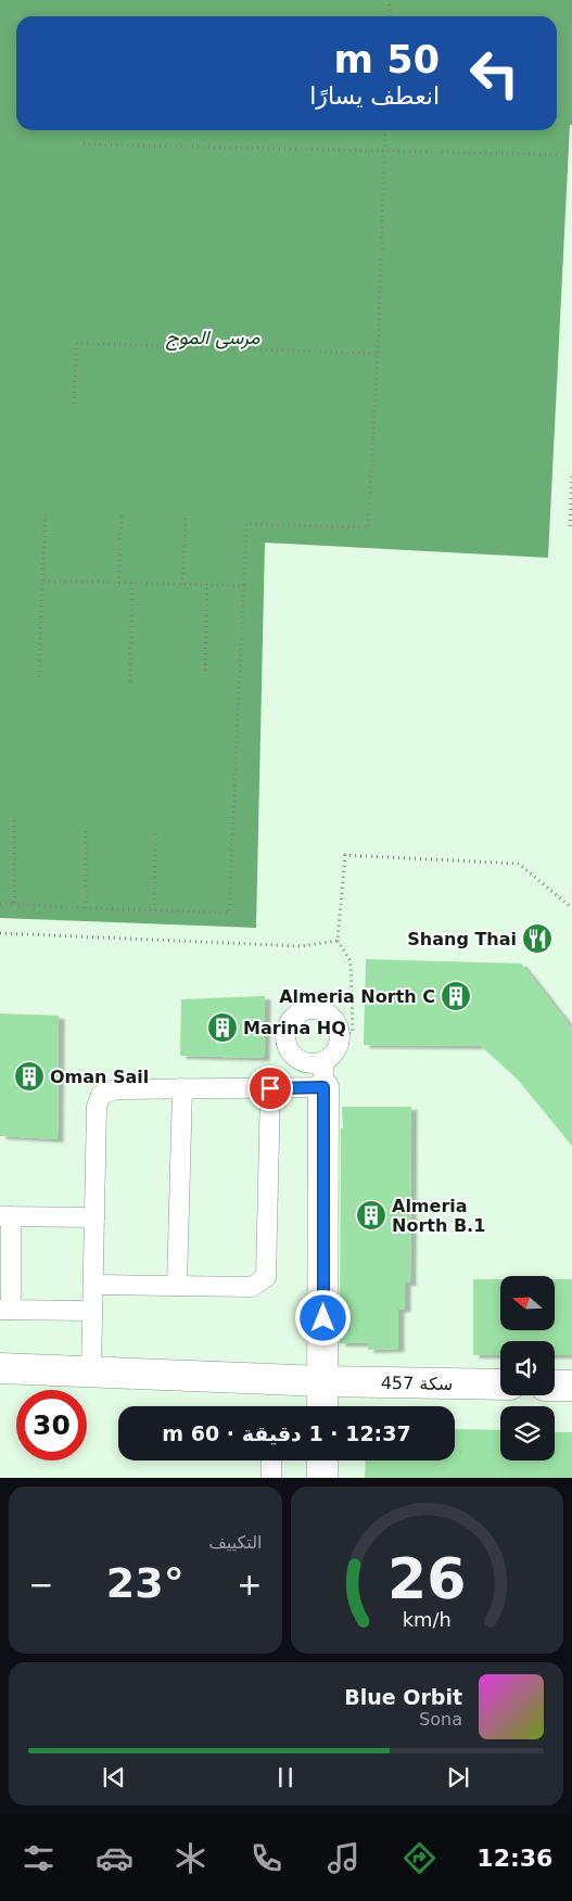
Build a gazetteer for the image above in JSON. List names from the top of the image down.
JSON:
{
  "streets": {
    "street": ["سكة 457"]
  },
  "water": ["مرسى الموج"],
  "places": {
    "restaurant": ["Shang Thai"],
    "building": [
      "Almeria North C",
      "Marina HQ",
      "Oman Sail",
      "Almeria North B.1"
    ]
  },
  "north": "left",
  "page": {
    "turn": ["50 m", "انعطف يسارًا"],
    "limit": "30",
    "trip": "12:37 · 1 دقيقة · 60 m",
    "tile": "التكييف",
    "heat": ["−", "23°", "+"],
    "song": ["Blue Orbit", "Sona"],
    "tabs": "12:36",
    "gauge": ["26", "km/h"]
  }
}
